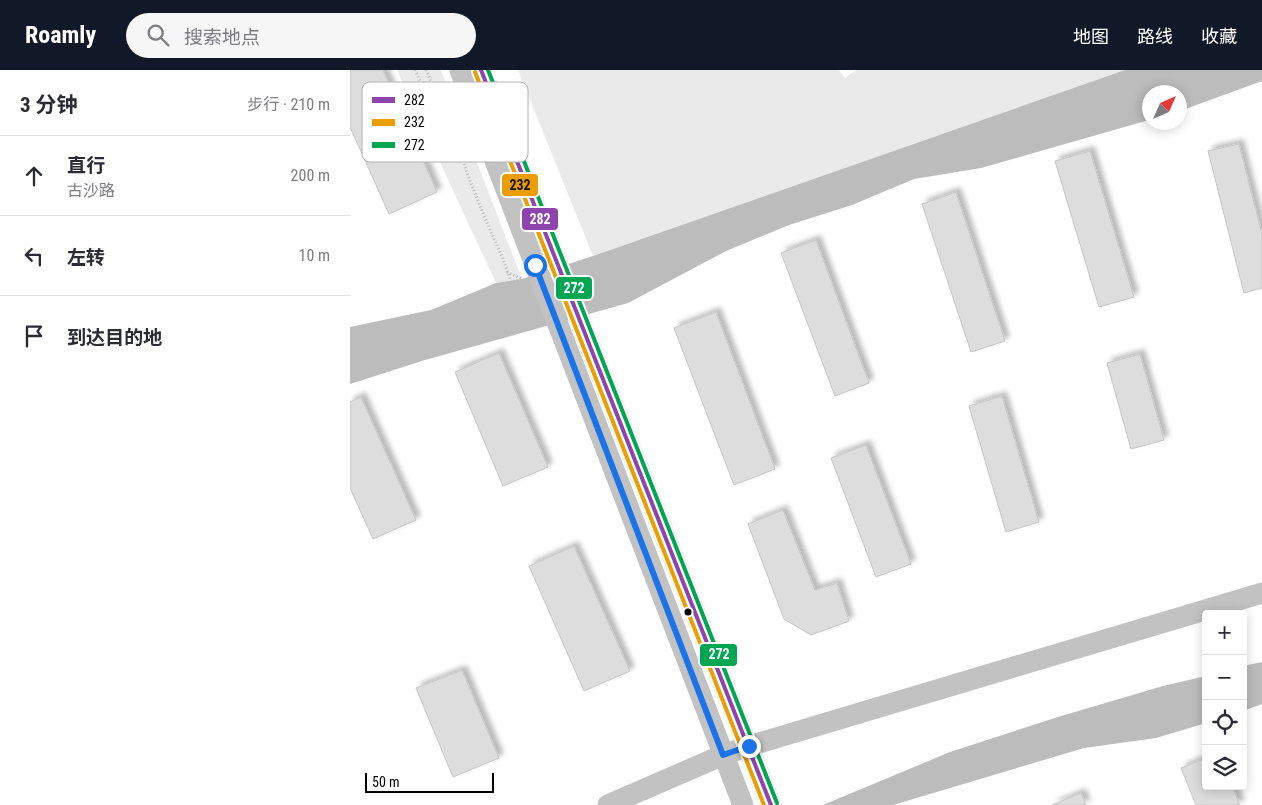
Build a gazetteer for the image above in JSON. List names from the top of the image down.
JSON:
{
  "lines": ["transit line 282", "transit line 272", "transit line 232"],
  "legend": ["282", "232", "272"],
  "scale_bar": "50 m",
  "north": "top right",
  "page": {
    "header": "Roamly",
    "search": "搜索地点",
    "nav": ["地图", "路线", "收藏"],
    "heading": ["3 分钟", "步行 · 210 m"],
    "list": [
      ["直行", "古沙路", "200 m"],
      ["左转", "10 m"],
      "到达目的地"
    ],
    "map_buttons": ["+", "−"],
    "scale": "50 m"
  }
}
